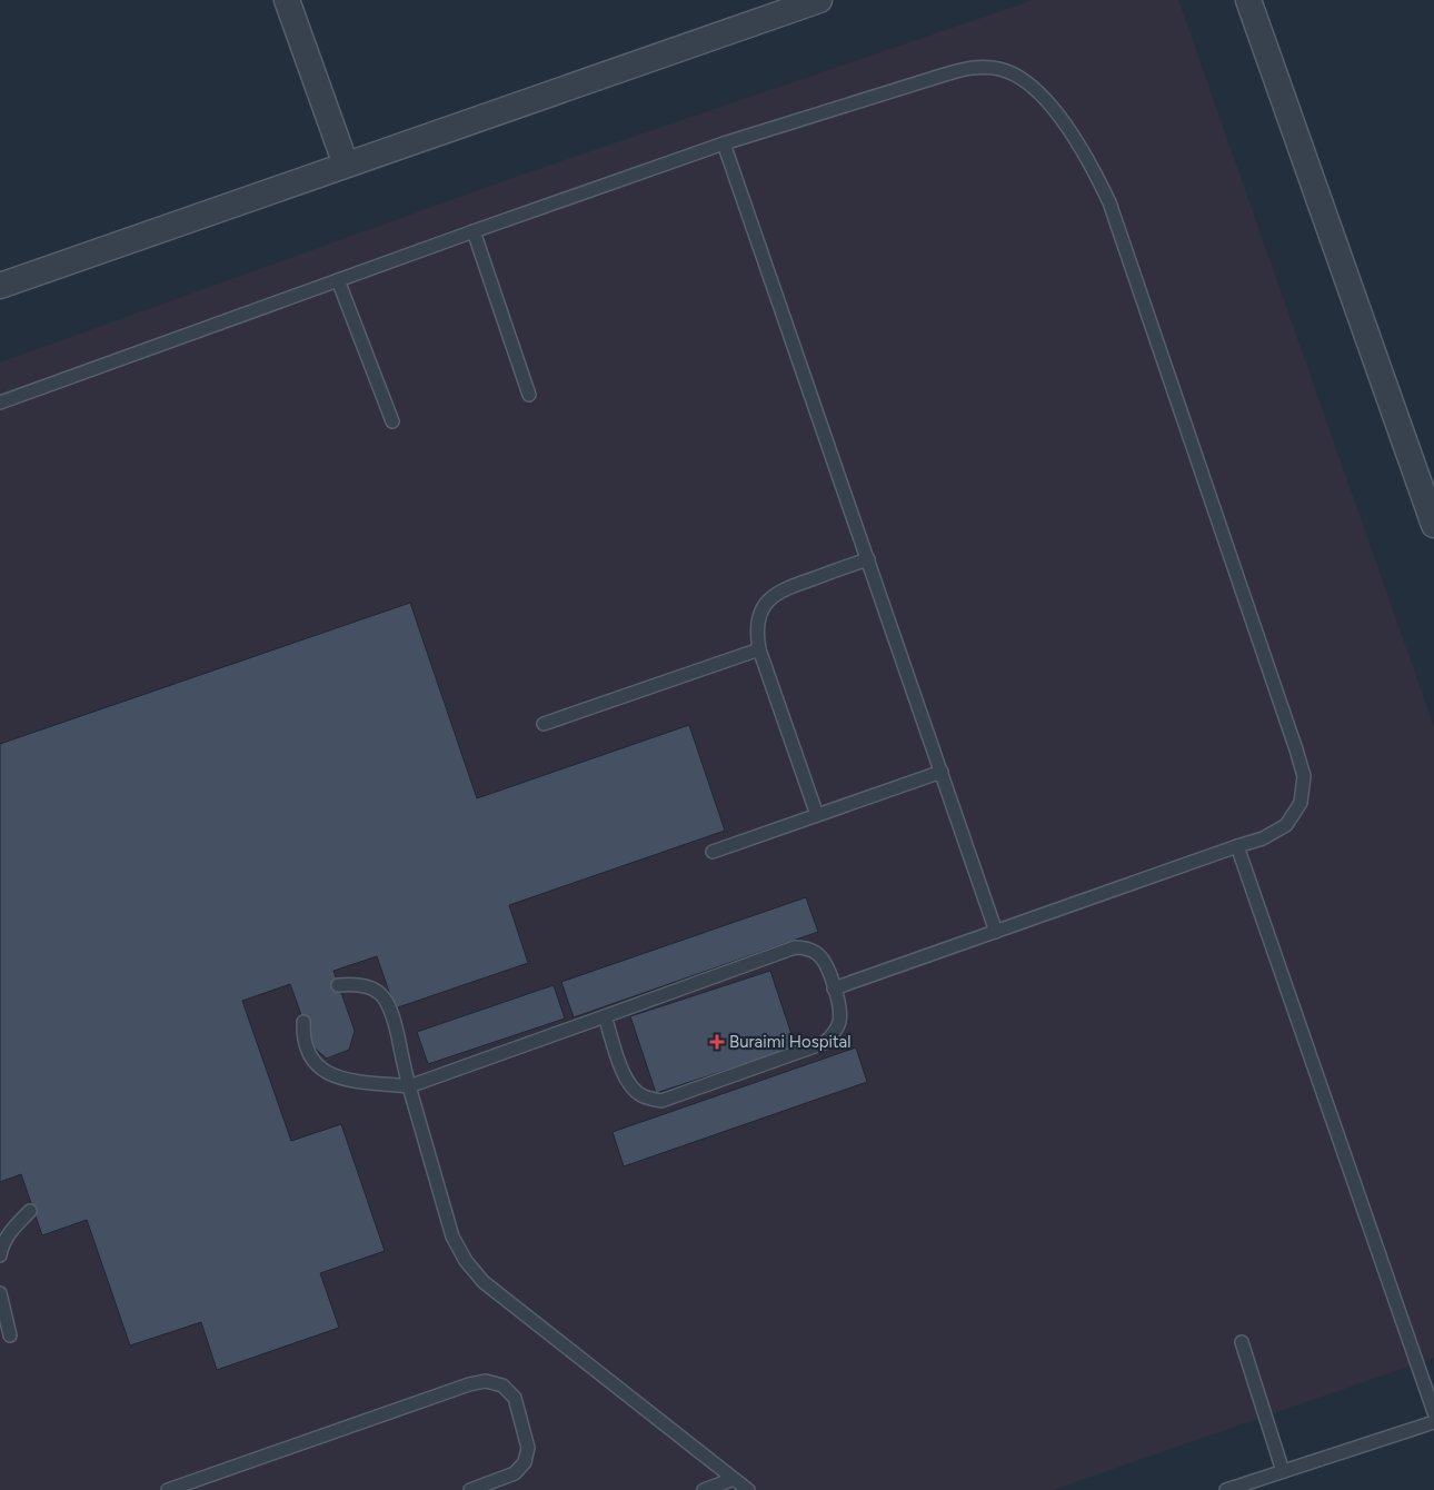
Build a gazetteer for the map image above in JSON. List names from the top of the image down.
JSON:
{
  "places": {
    "health": ["Buraimi Hospital"]
  }
}
